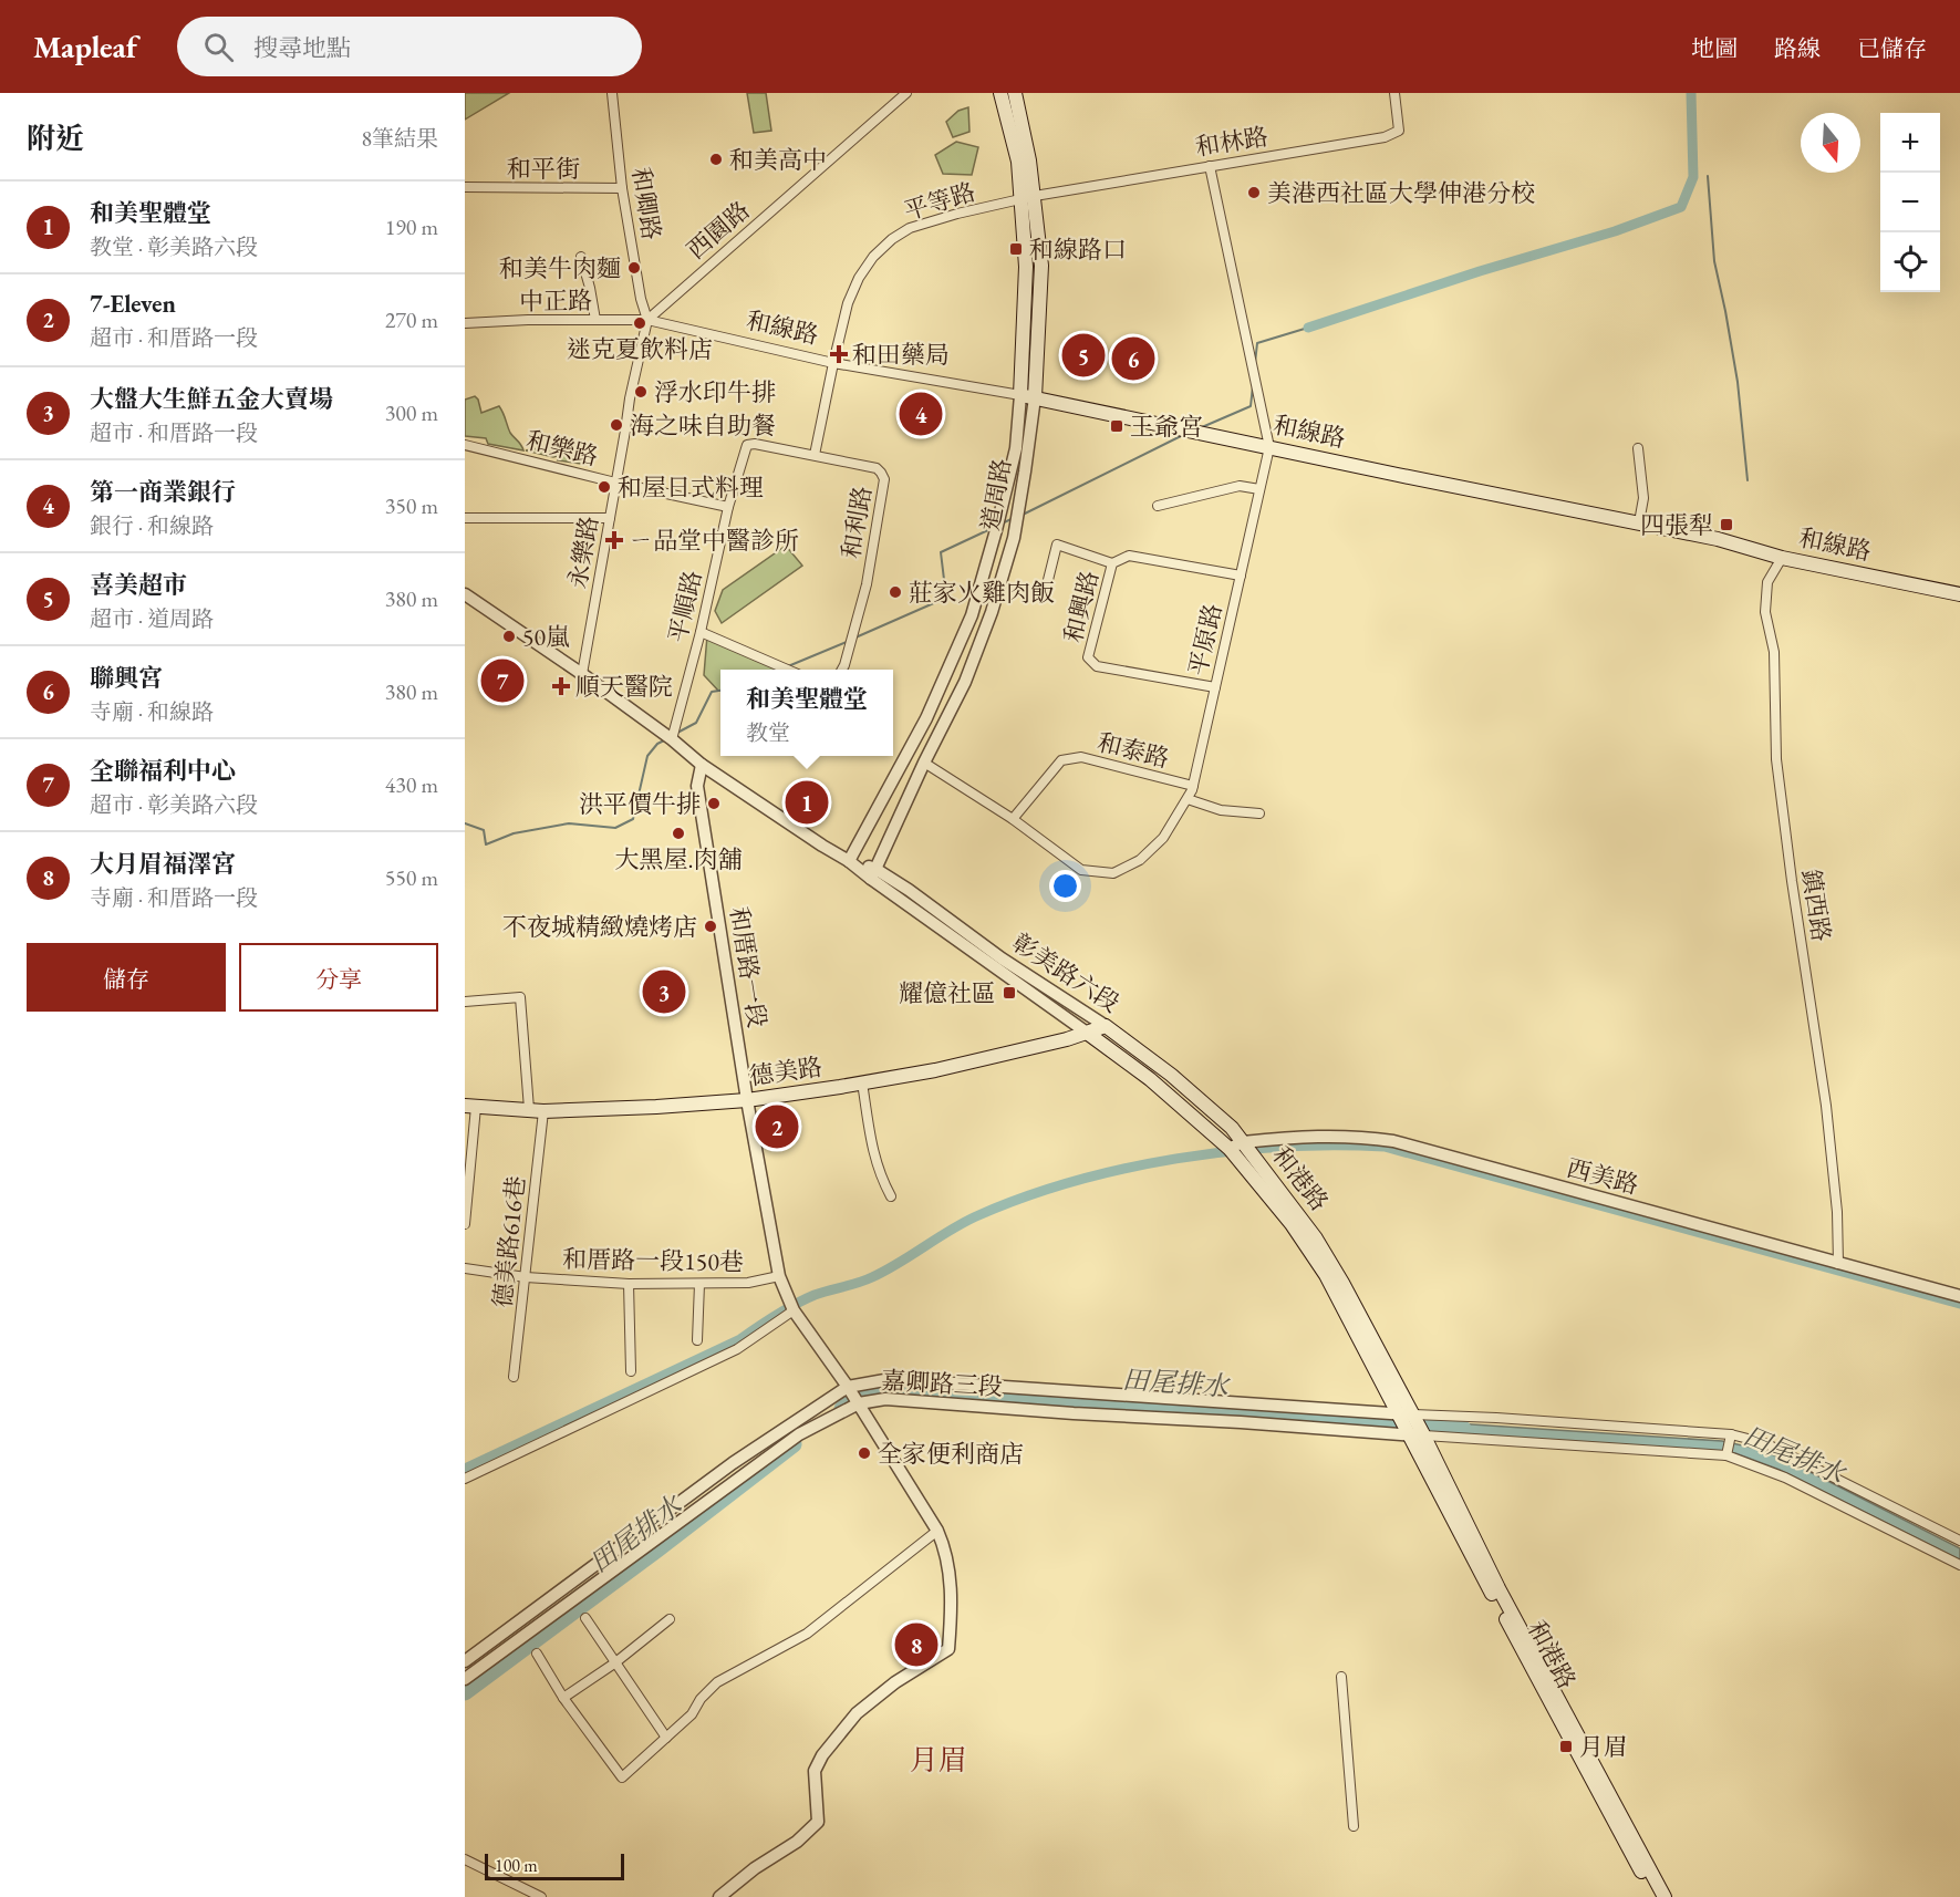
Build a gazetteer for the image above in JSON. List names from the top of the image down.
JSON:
{
  "streets": {
    "main road": [
      "和線路",
      "道周路",
      "彰美路六段",
      "德美路",
      "和港路"
    ],
    "street": [
      "和林路",
      "和平街",
      "平等路",
      "和卿路",
      "西園路",
      "中正路",
      "和樂路",
      "和利路",
      "永樂路",
      "平順路",
      "和興路",
      "平原路",
      "和泰路",
      "鎮西路",
      "和厝路一段",
      "西美路",
      "德美路616巷",
      "和厝路一段150巷",
      "嘉卿路三段"
    ]
  },
  "crossings": [
    ["和林路", "平等路"],
    ["和林路", "道周路"],
    ["和林路", "平原路"],
    ["和平街", "和卿路"],
    ["平等路", "和線路"],
    ["平等路", "道周路"],
    ["平等路", "和利路"],
    ["和卿路", "西園路"],
    ["和卿路", "中正路"],
    ["和卿路", "和線路"],
    ["和卿路", "永樂路"],
    ["西園路", "中正路"],
    ["西園路", "和線路"],
    ["西園路", "永樂路"],
    ["中正路", "和線路"],
    ["中正路", "永樂路"],
    ["和線路", "道周路"],
    ["和線路", "永樂路"],
    ["和線路", "平原路"],
    ["和線路", "鎮西路"],
    ["和樂路", "永樂路"],
    ["和樂路", "平順路"],
    ["道周路", "平原路"],
    ["道周路", "彰美路六段"],
    ["和利路", "平順路"],
    ["永樂路", "彰美路六段"],
    ["平順路", "彰美路六段"],
    ["和興路", "平原路"],
    ["平原路", "和泰路"],
    ["鎮西路", "西美路"],
    ["和厝路一段", "彰美路六段"],
    ["和厝路一段", "德美路"],
    ["和厝路一段", "和厝路一段150巷"],
    ["和厝路一段", "嘉卿路三段"],
    ["彰美路六段", "德美路"],
    ["彰美路六段", "西美路"],
    ["彰美路六段", "和港路"],
    ["德美路", "德美路616巷"],
    ["西美路", "和港路"],
    ["和港路", "嘉卿路三段"],
    ["德美路616巷", "和厝路一段150巷"]
  ],
  "districts": ["月眉"],
  "water": ["田尾排水"],
  "places": {
    "other": [
      "和美高中",
      "美港西社區大學伸港分校",
      "和美牛肉麵",
      "迷克夏飲料店",
      "浮水印牛排",
      "海之味自助餐",
      "和屋日式料理",
      "莊家火雞肉飯",
      "50嵐",
      "洪平價牛排",
      "大黑屋.肉舖",
      "不夜城精緻燒烤店",
      "全家便利商店"
    ],
    "transit": [
      "和線路口",
      "王爺宮",
      "四張犁",
      "耀億社區",
      "月眉"
    ],
    "health": ["和田藥局", "ㄧ品堂中醫診所", "順天醫院"]
  },
  "scale_bar": "100 m",
  "north": "bottom",
  "page": {
    "header": "Mapleaf",
    "search": "搜尋地點",
    "nav": ["地圖", "路線", "已儲存"],
    "heading": ["附近", "8筆結果"],
    "map_buttons": ["+", "−"],
    "list": [
      {
        "mark": "1",
        "name": "和美聖體堂",
        "note": "教堂 · 彰美路六段",
        "value": "190 m"
      },
      {
        "mark": "2",
        "name": "7-Eleven",
        "note": "超市 · 和厝路一段",
        "value": "270 m"
      },
      {
        "mark": "3",
        "name": "大盤大生鮮五金大賣場",
        "note": "超市 · 和厝路一段",
        "value": "300 m"
      },
      {
        "mark": "4",
        "name": "第一商業銀行",
        "note": "銀行 · 和線路",
        "value": "350 m"
      },
      {
        "mark": "5",
        "name": "喜美超市",
        "note": "超市 · 道周路",
        "value": "380 m"
      },
      {
        "mark": "6",
        "name": "聯興宮",
        "note": "寺廟 · 和線路",
        "value": "380 m"
      },
      {
        "mark": "7",
        "name": "全聯福利中心",
        "note": "超市 · 彰美路六段",
        "value": "430 m"
      },
      {
        "mark": "8",
        "name": "大月眉福澤宮",
        "note": "寺廟 · 和厝路一段",
        "value": "550 m"
      }
    ],
    "pins": [
      "5",
      "6",
      "4",
      "7",
      "1",
      "3",
      "2",
      "8"
    ],
    "popup": ["和美聖體堂", "教堂"],
    "buttons": ["儲存", "分享"],
    "scale": "100 m"
  }
}
